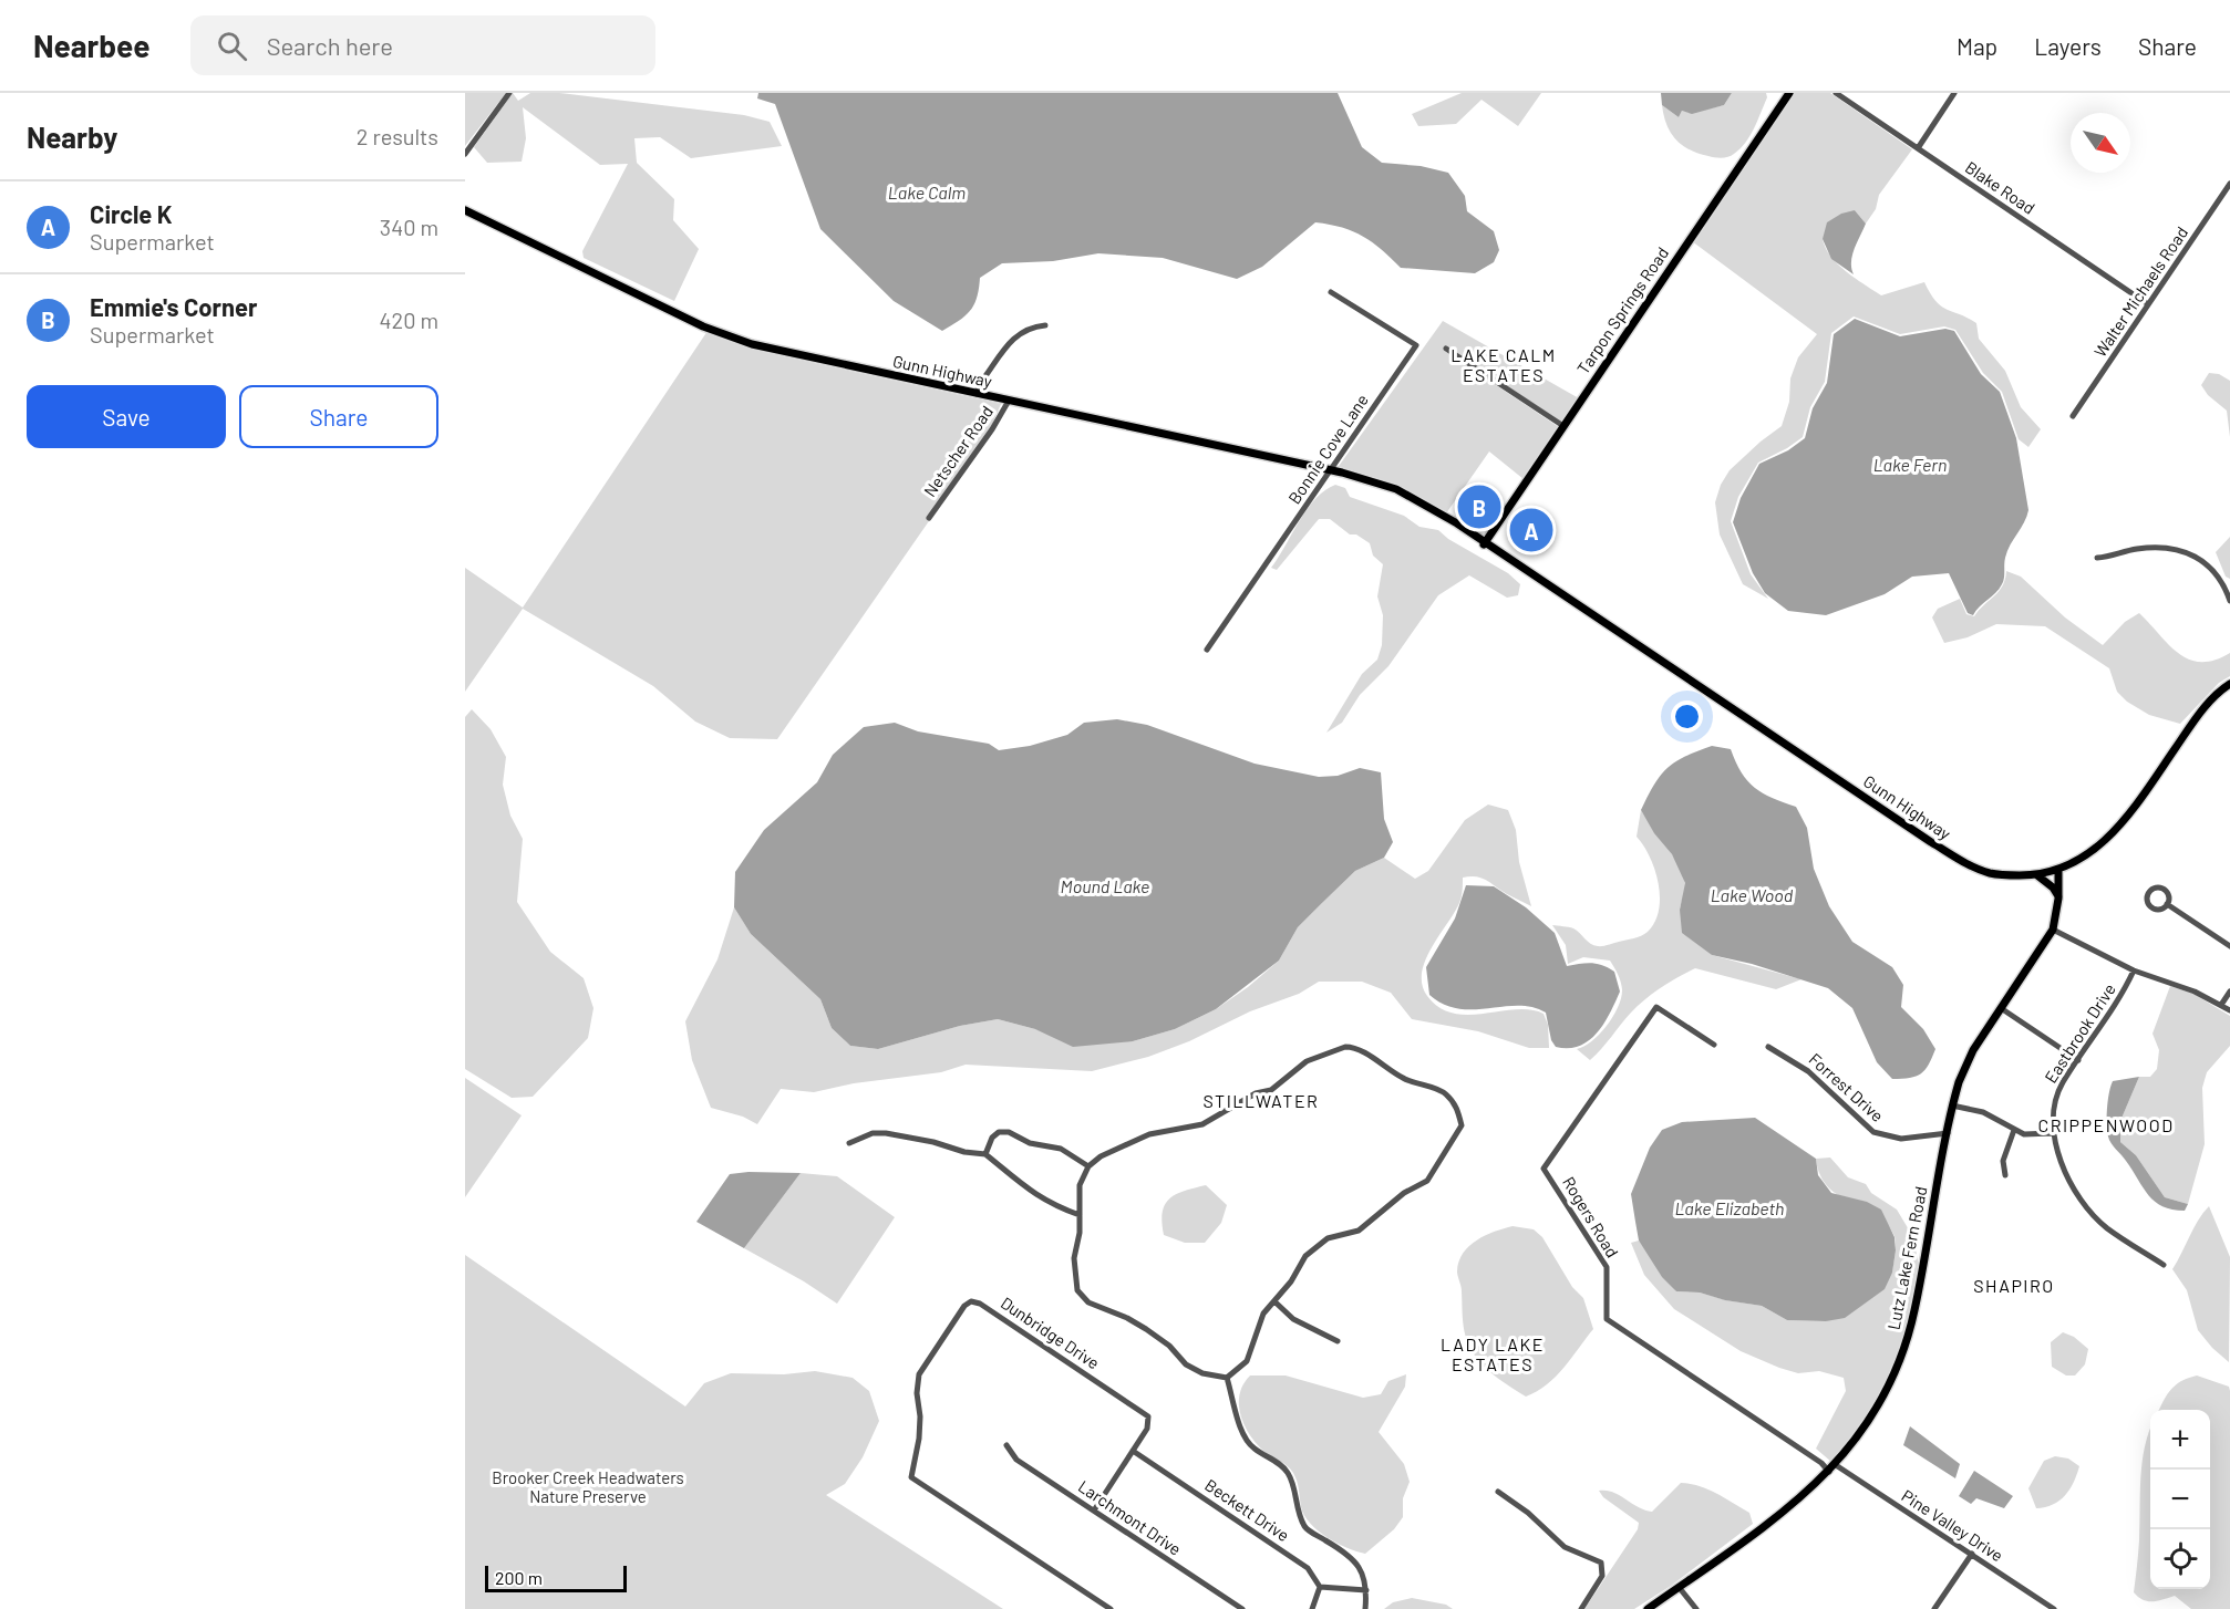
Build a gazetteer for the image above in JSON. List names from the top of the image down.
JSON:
{
  "streets": {
    "main road": ["Tarpon Springs Road", "Gunn Highway", "Lutz Lake Fern Road"],
    "street": [
      "Blake Road",
      "Walter Michaels Road",
      "Bonnie Cove Lane",
      "Netscher Road",
      "Eastbrook Drive",
      "Forrest Drive",
      "Rogers Road",
      "Dunbridge Drive",
      "Beckett Drive",
      "Larchmont Drive",
      "Pine Valley Drive"
    ]
  },
  "crossings": [
    ["Blake Road", "Walter Michaels Road"],
    ["Tarpon Springs Road", "Gunn Highway"],
    ["Gunn Highway", "Bonnie Cove Lane"],
    ["Gunn Highway", "Netscher Road"],
    ["Gunn Highway", "Lutz Lake Fern Road"],
    ["Forrest Drive", "Lutz Lake Fern Road"],
    ["Rogers Road", "Lutz Lake Fern Road"],
    ["Rogers Road", "Pine Valley Drive"],
    ["Lutz Lake Fern Road", "Pine Valley Drive"],
    ["Dunbridge Drive", "Beckett Drive"],
    ["Dunbridge Drive", "Larchmont Drive"]
  ],
  "districts": [
    "LAKE CALM ESTATES",
    "STILLWATER",
    "CRIPPENWOOD",
    "SHAPIRO",
    "LADY LAKE ESTATES"
  ],
  "water": [
    "Lake Calm",
    "Lake Fern",
    "Mound Lake",
    "Lake Wood",
    "Lake Elizabeth"
  ],
  "parks": ["Brooker Creek Headwaters Nature Preserve"],
  "scale_bar": "200 m",
  "north": "bottom right",
  "page": {
    "header": "Nearbee",
    "search": "Search here",
    "nav": ["Map", "Layers", "Share"],
    "heading": ["Nearby", "2 results"],
    "list": [
      {
        "mark": "A",
        "name": "Circle K",
        "note": "Supermarket",
        "value": "340 m"
      },
      {
        "mark": "B",
        "name": "Emmie's Corner",
        "note": "Supermarket",
        "value": "420 m"
      }
    ],
    "buttons": ["Save", "Share"],
    "pins": ["B", "A"],
    "map_buttons": ["+", "−"],
    "scale": "200 m"
  }
}
